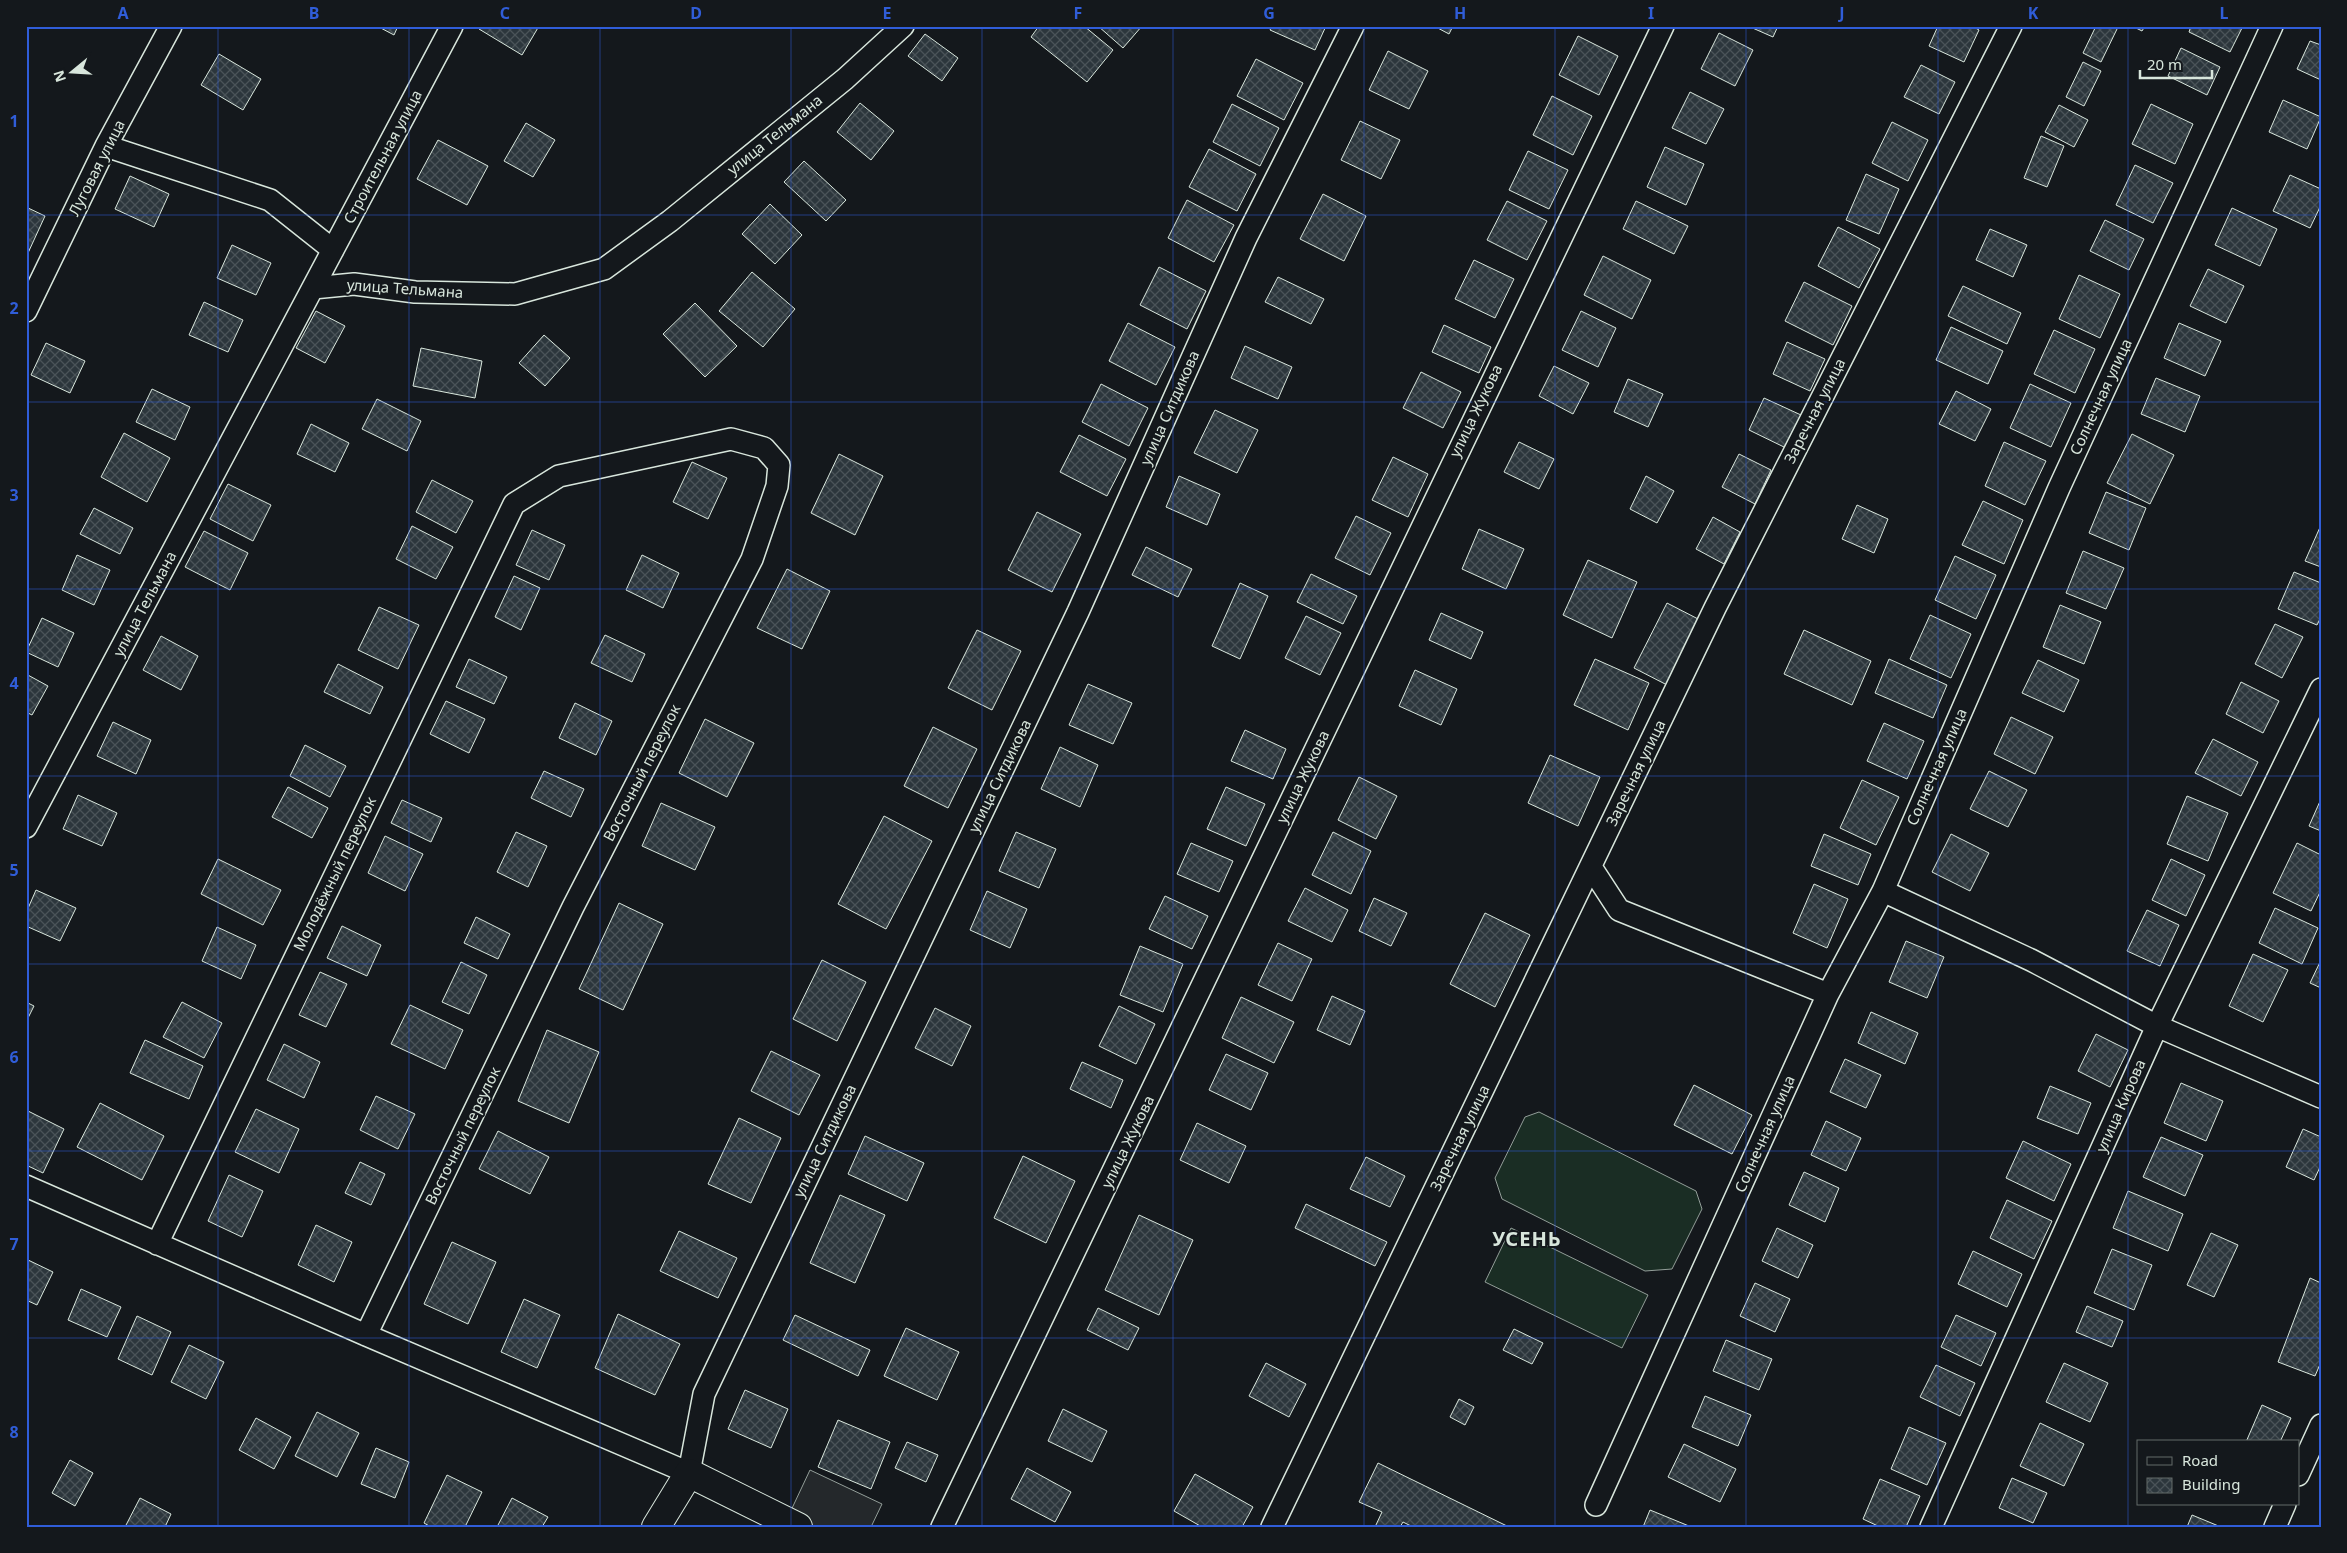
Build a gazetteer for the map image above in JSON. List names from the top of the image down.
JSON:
{
  "streets": {
    "street": [
      "улица Тельмана",
      "Строительная улица",
      "Луговая улица",
      "Солнечная улица",
      "улица Ситдикова",
      "улица Жукова",
      "Заречная улица",
      "Восточный переулок",
      "Молодёжный переулок",
      "улица Кирова"
    ]
  },
  "crossings": [
    ["улица Тельмана", "Строительная улица"],
    ["Восточный переулок", "Молодёжный переулок"]
  ],
  "districts": ["УСЕНЬ"],
  "legend": ["Road", "Building"],
  "scale_bar": "20 m",
  "north": "left",
  "grid": {
    "columns": [
      "A",
      "B",
      "C",
      "D",
      "E",
      "F",
      "G",
      "H",
      "I",
      "J",
      "K",
      "L"
    ],
    "rows": [
      "1",
      "2",
      "3",
      "4",
      "5",
      "6",
      "7",
      "8"
    ]
  }
}
